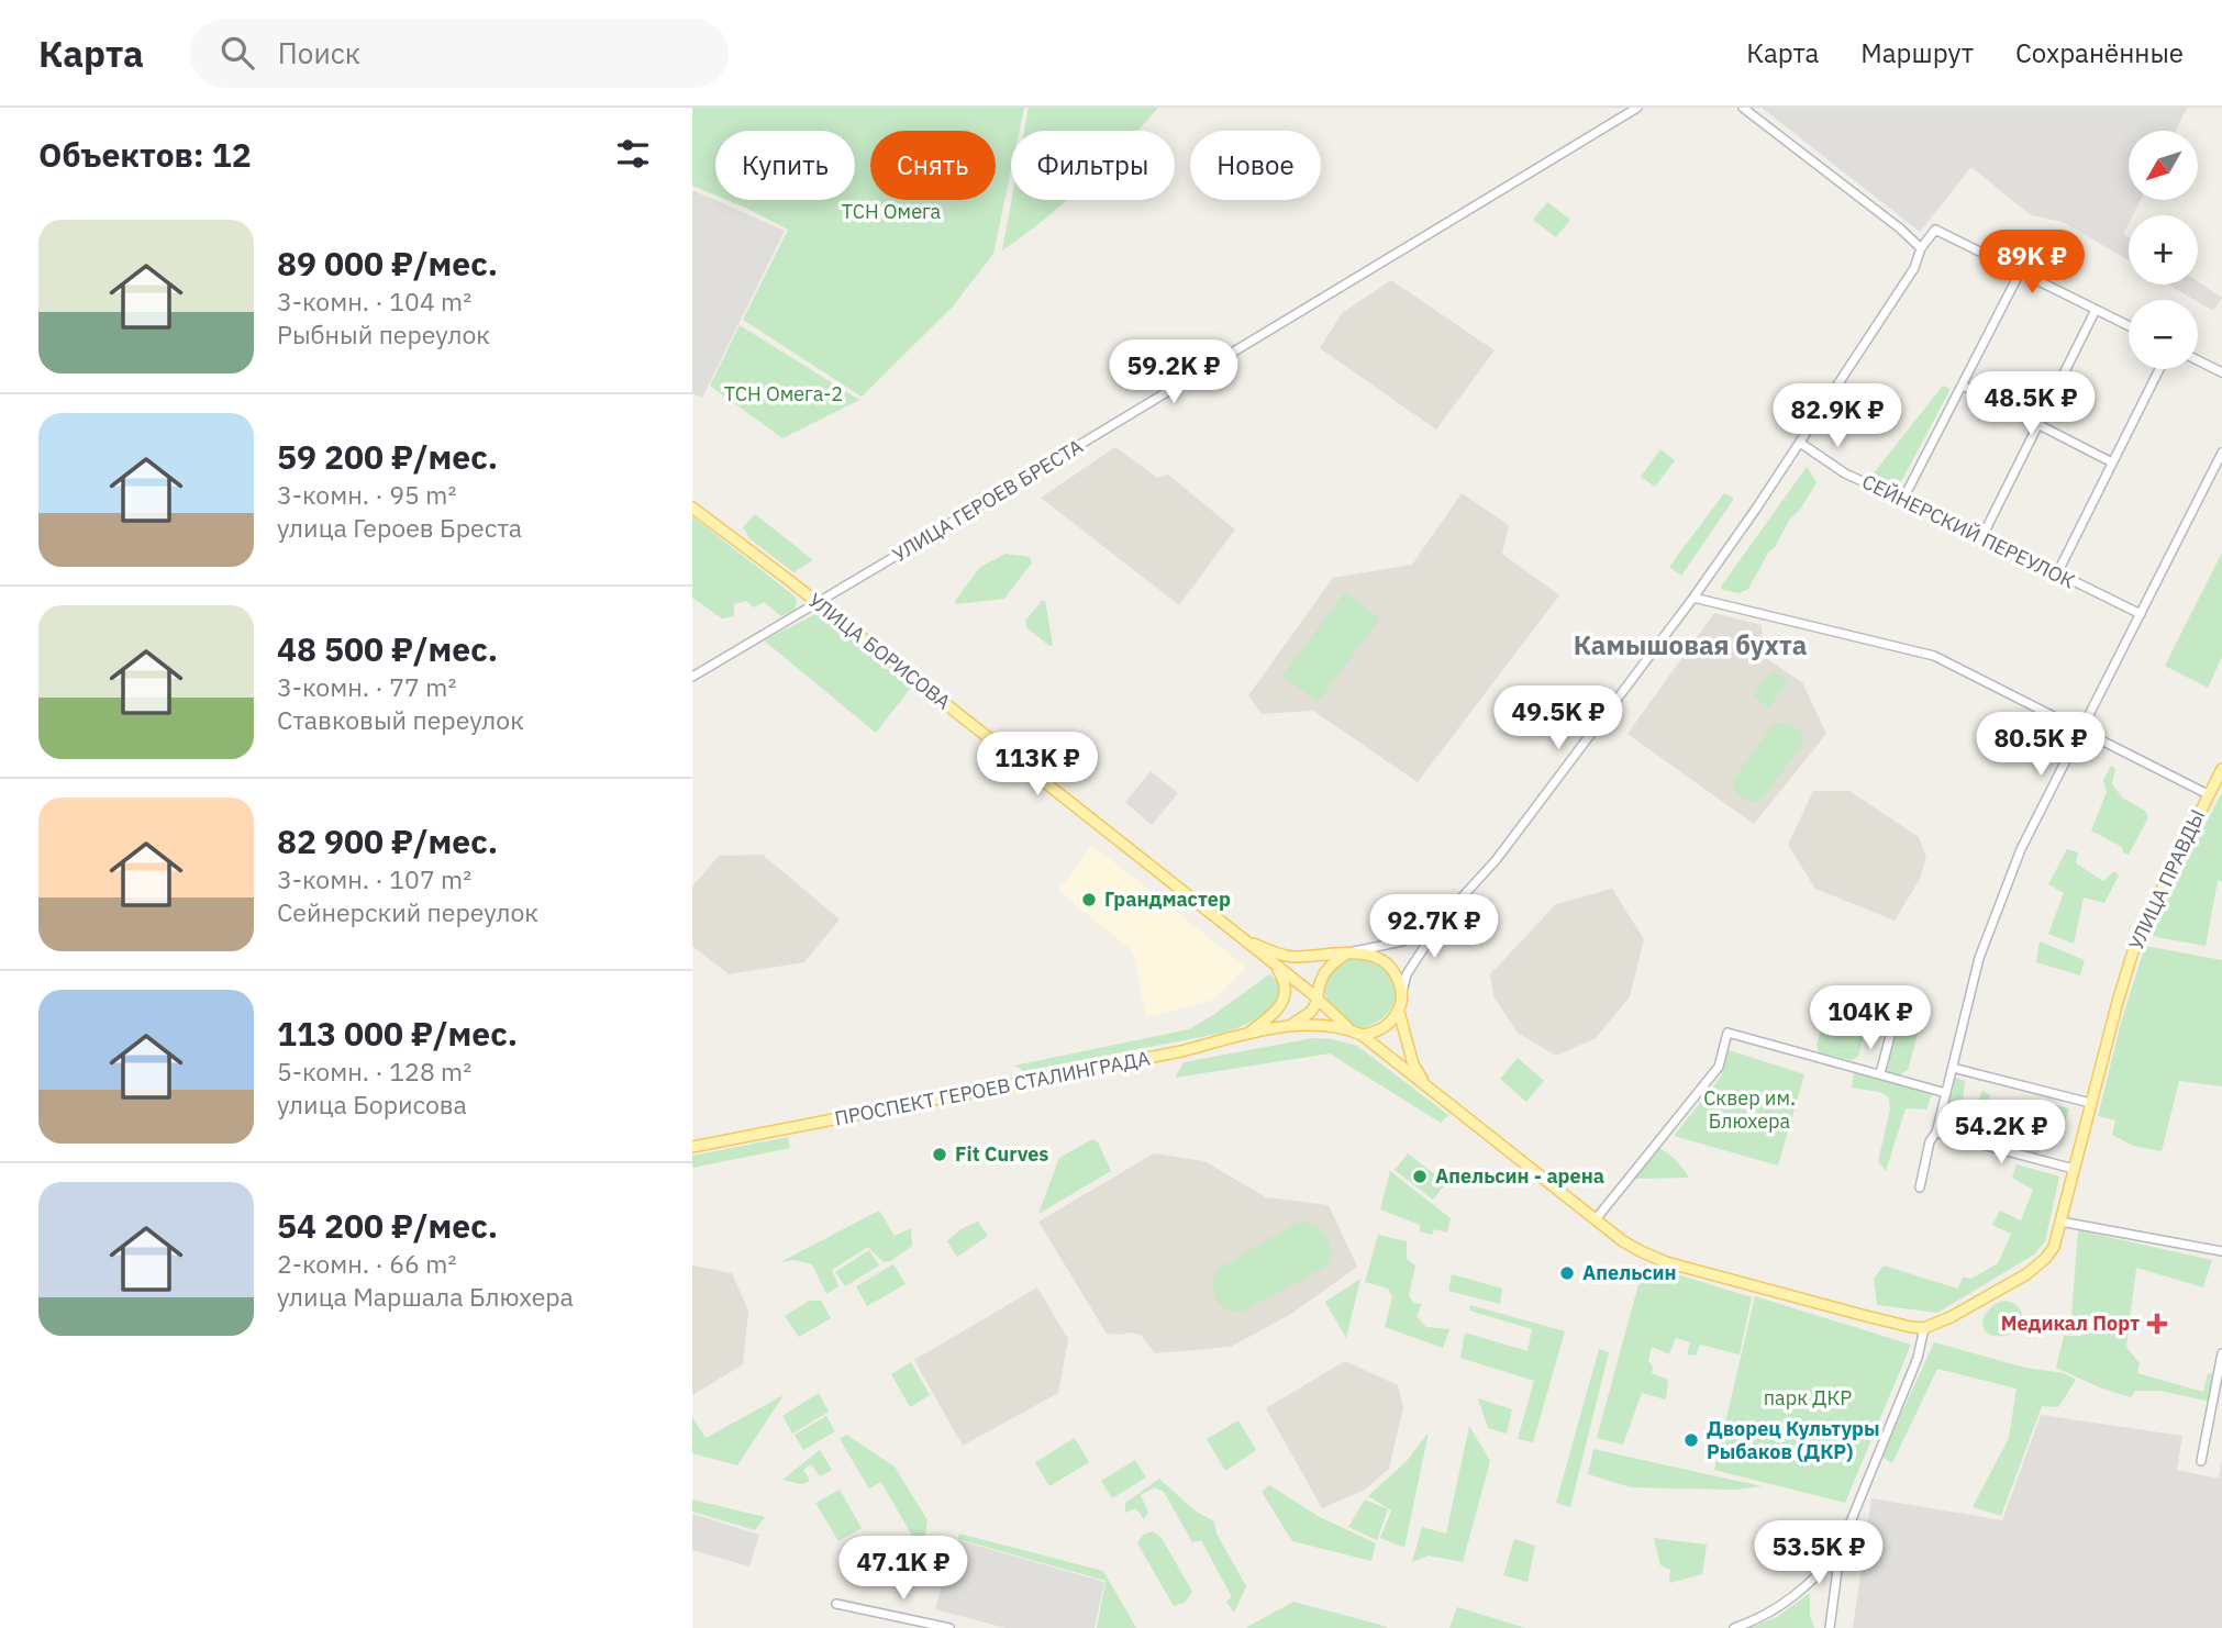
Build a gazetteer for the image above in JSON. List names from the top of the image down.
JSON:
{
  "streets": {
    "main road": ["УЛИЦА БОРИСОВА", "УЛИЦА ПРАВДЫ", "ПРОСПЕКТ ГЕРОЕВ СТАЛИНГРАДА"],
    "street": ["УЛИЦА ГЕРОЕВ БРЕСТА", "СЕЙНЕРСКИЙ ПЕРЕУЛОК"]
  },
  "crossings": [
    ["УЛИЦА ГЕРОЕВ БРЕСТА", "УЛИЦА БОРИСОВА"],
    ["УЛИЦА БОРИСОВА", "ПРОСПЕКТ ГЕРОЕВ СТАЛИНГРАДА"],
    ["УЛИЦА ПРАВДЫ", "ПРОСПЕКТ ГЕРОЕВ СТАЛИНГРАДА"]
  ],
  "districts": ["Камышовая бухта"],
  "parks": [
    "ТСН Омега",
    "ТСН Омега-2",
    "Сквер им. Блюхера",
    "парк ДКР"
  ],
  "places": {
    "other": [
      "Грандмастер",
      "Fit Curves",
      "Апельсин - арена",
      "Апельсин",
      "Дворец Культуры Рыбаков (ДКР)"
    ],
    "health": ["Медикал Порт"]
  },
  "north": "bottom left",
  "page": {
    "header": "Карта",
    "search": "Поиск",
    "nav": ["Карта", "Маршрут", "Сохранённые"],
    "heading": "Объектов: 12",
    "map_buttons": ["+", "−"],
    "chip": [
      "Купить",
      "Снять",
      "Фильтры",
      "Новое"
    ],
    "list": [
      {
        "name": "89 000 ₽/мес.",
        "note": "3-комн. · 104 m² · Рыбный переулок"
      },
      {
        "name": "59 200 ₽/мес.",
        "note": "3-комн. · 95 m² · улица Героев Бреста"
      },
      {
        "name": "48 500 ₽/мес.",
        "note": "3-комн. · 77 m² · Ставковый переулок"
      },
      {
        "name": "82 900 ₽/мес.",
        "note": "3-комн. · 107 m² · Сейнерский переулок"
      },
      {
        "name": "113 000 ₽/мес.",
        "note": "5-комн. · 128 m² · улица Борисова"
      },
      {
        "name": "54 200 ₽/мес.",
        "note": "2-комн. · 66 m² · улица Маршала Блюхера"
      }
    ],
    "price": [
      "89K ₽",
      "59.2K ₽",
      "48.5K ₽",
      "82.9K ₽",
      "49.5K ₽",
      "80.5K ₽",
      "113K ₽",
      "92.7K ₽",
      "104K ₽",
      "54.2K ₽",
      "53.5K ₽",
      "47.1K ₽"
    ]
  }
}
